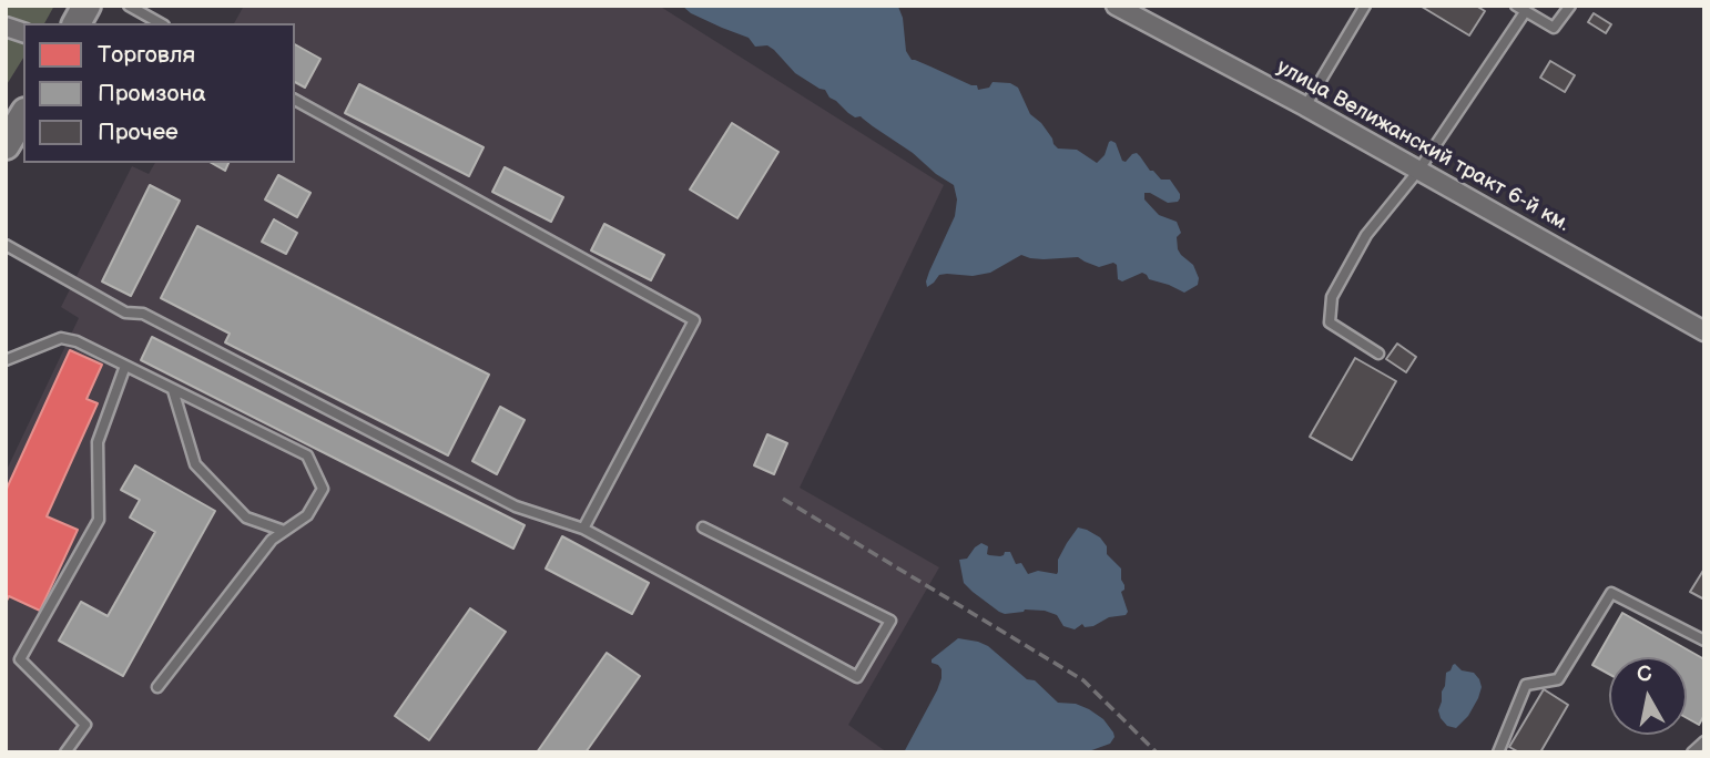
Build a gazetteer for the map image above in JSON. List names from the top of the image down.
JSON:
{
  "streets": {
    "street": ["улица Велижанский тракт 6-й км."]
  },
  "legend": ["Торговля", "Промзона", "Прочее"],
  "north": "top"
}
